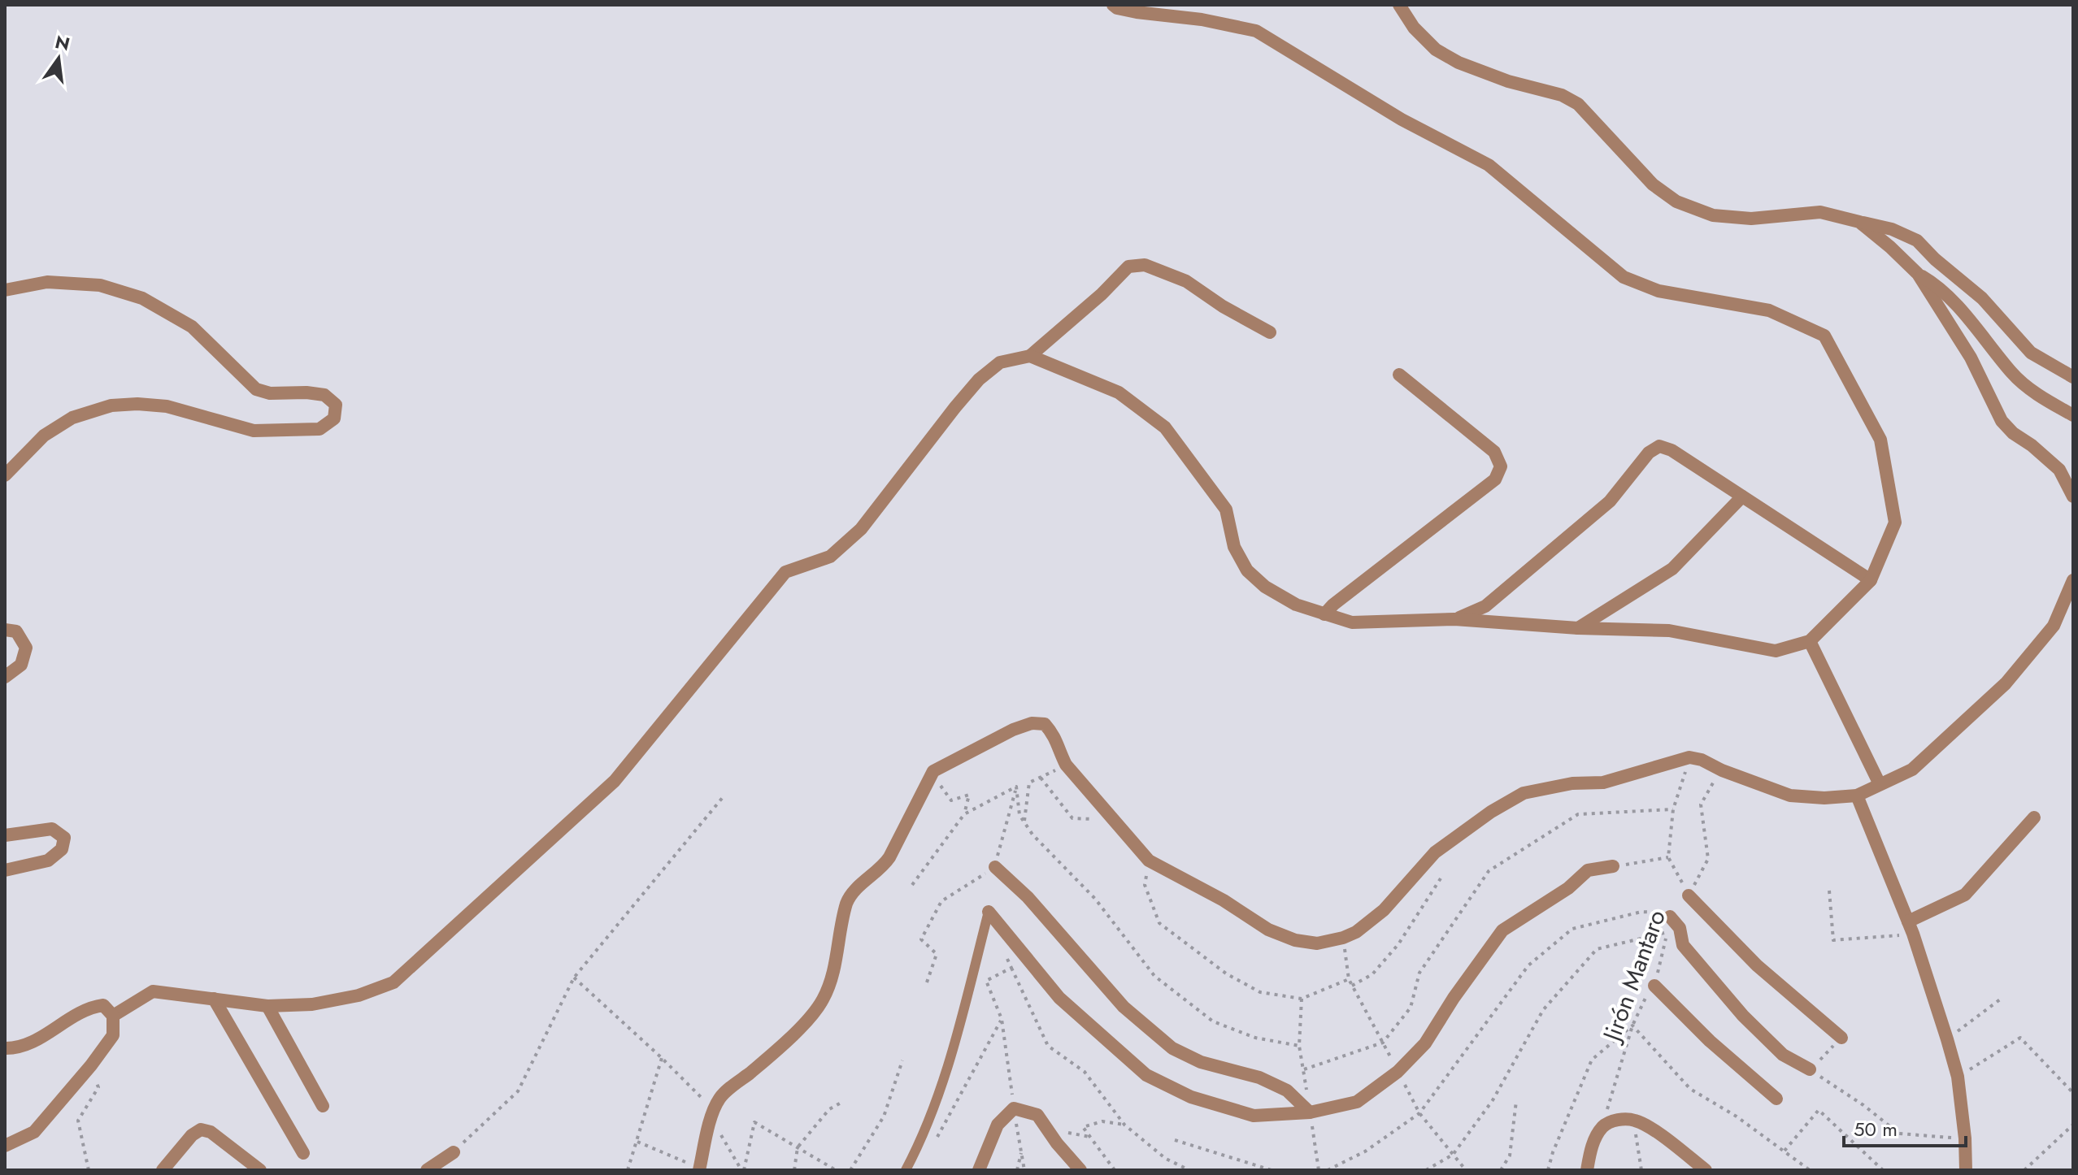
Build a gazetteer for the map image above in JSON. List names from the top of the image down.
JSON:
{
  "streets": {
    "path": ["Jirón Mantaro"]
  },
  "scale_bar": "50 m",
  "north": "top"
}
